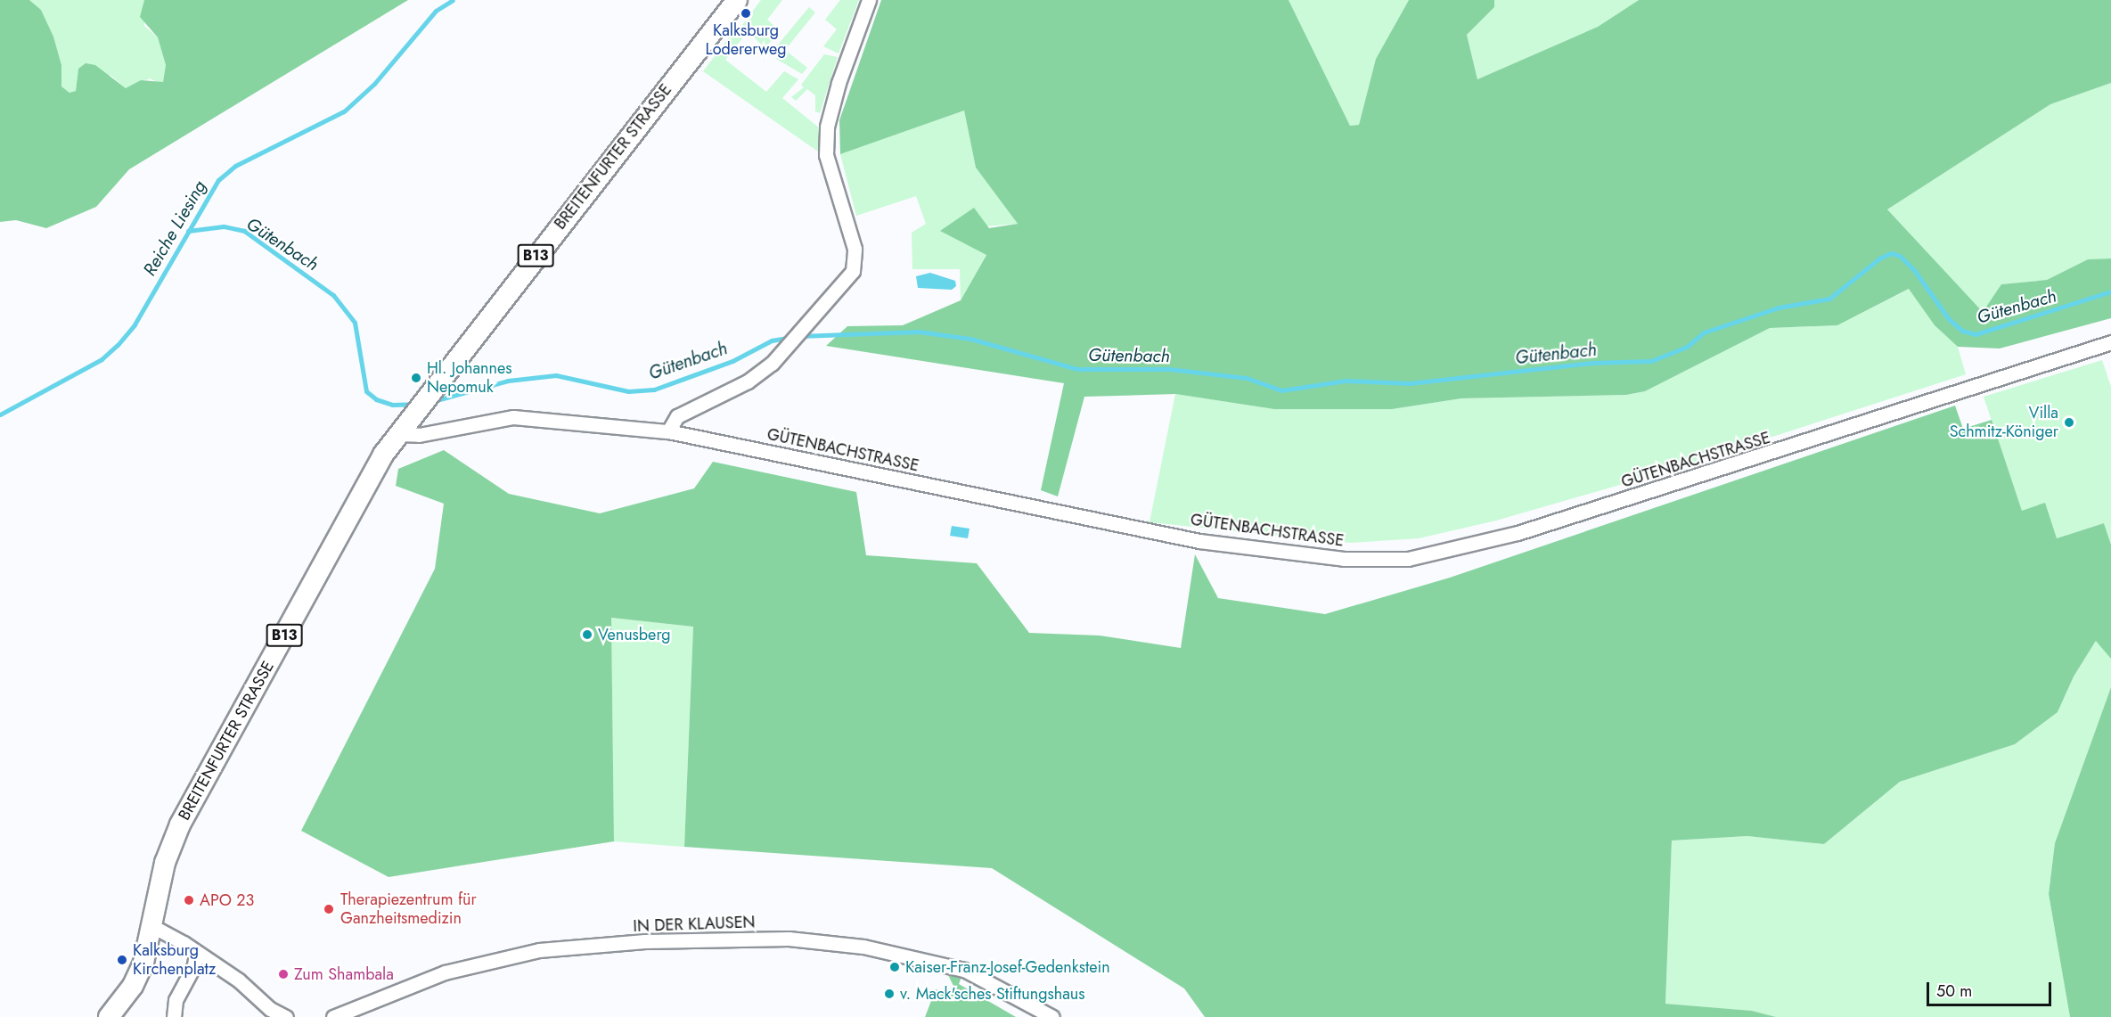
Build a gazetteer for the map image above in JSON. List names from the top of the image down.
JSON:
{
  "streets": {
    "main road": ["BREITENFURTER STRASSE", "B13"],
    "street": ["GÜTENBACHSTRASSE", "IN DER KLAUSEN"]
  },
  "crossings": [
    ["BREITENFURTER STRASSE", "GÜTENBACHSTRASSE"]
  ],
  "water": ["Reiche Liesing", "Gütenbach"],
  "places": [
    "Kalksburg Lodererweg",
    "Hl. Johannes Nepomuk",
    "Villa Schmitz-Königer",
    "Venusberg",
    "APO 23",
    "Therapiezentrum für Ganzheitsmedizin",
    "Kalksburg Kirchenplatz",
    "Kaiser-Franz-Josef-Gedenkstein",
    "Zum Shambala",
    "v. Mack'sches Stiftungshaus"
  ],
  "scale_bar": "50 m"
}
